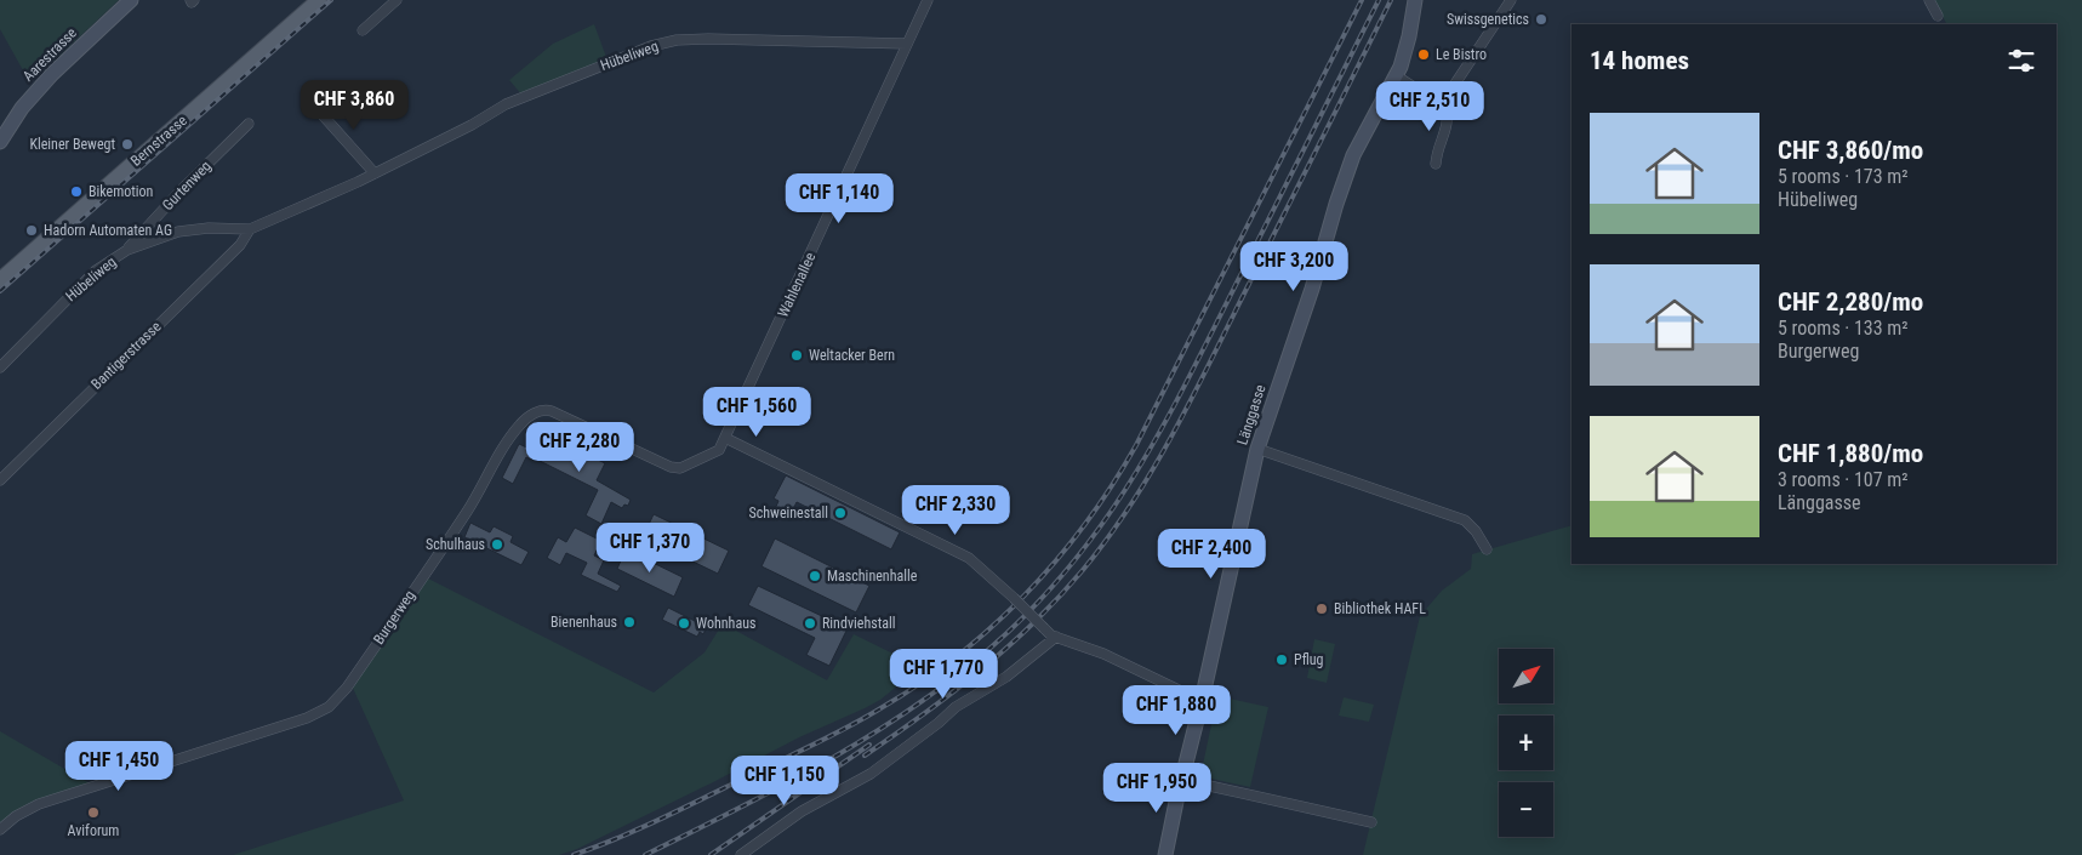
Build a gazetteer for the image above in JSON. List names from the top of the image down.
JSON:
{
  "streets": {
    "main road": ["Bernstrasse"],
    "street": [
      "Aarestrasse",
      "Hübeliweg",
      "Gurtenweg",
      "Wahlenallee",
      "Bantigerstrasse",
      "Länggasse",
      "Burgerweg"
    ]
  },
  "crossings": [
    ["Hübeliweg", "Gurtenweg"],
    ["Hübeliweg", "Wahlenallee"],
    ["Hübeliweg", "Bantigerstrasse"],
    ["Wahlenallee", "Burgerweg"]
  ],
  "places": [
    "Swissgenetics",
    "Le Bistro",
    "Kleiner Bewegt",
    "Bikemotion",
    "Hadorn Automaten AG",
    "Weltacker Bern",
    "Schweinestall",
    "Schulhaus",
    "Maschinenhalle",
    "Bibliothek HAFL",
    "Bienenhaus",
    "Wohnhaus",
    "Rindviehstall",
    "Pflug",
    "Aviforum"
  ],
  "north": "top right",
  "page": {
    "heading": "14 homes",
    "price": [
      "CHF 3,860",
      "CHF 2,510",
      "CHF 1,140",
      "CHF 3,200",
      "CHF 1,560",
      "CHF 2,280",
      "CHF 2,330",
      "CHF 1,370",
      "CHF 2,400",
      "CHF 1,770",
      "CHF 1,880",
      "CHF 1,450",
      "CHF 1,150",
      "CHF 1,950"
    ],
    "list": [
      {
        "name": "CHF 3,860/mo",
        "note": "5 rooms · 173 m² · Hübeliweg"
      },
      {
        "name": "CHF 2,280/mo",
        "note": "5 rooms · 133 m² · Burgerweg"
      },
      {
        "name": "CHF 1,880/mo",
        "note": "3 rooms · 107 m² · Länggasse"
      }
    ],
    "map_buttons": ["+", "−"]
  }
}
